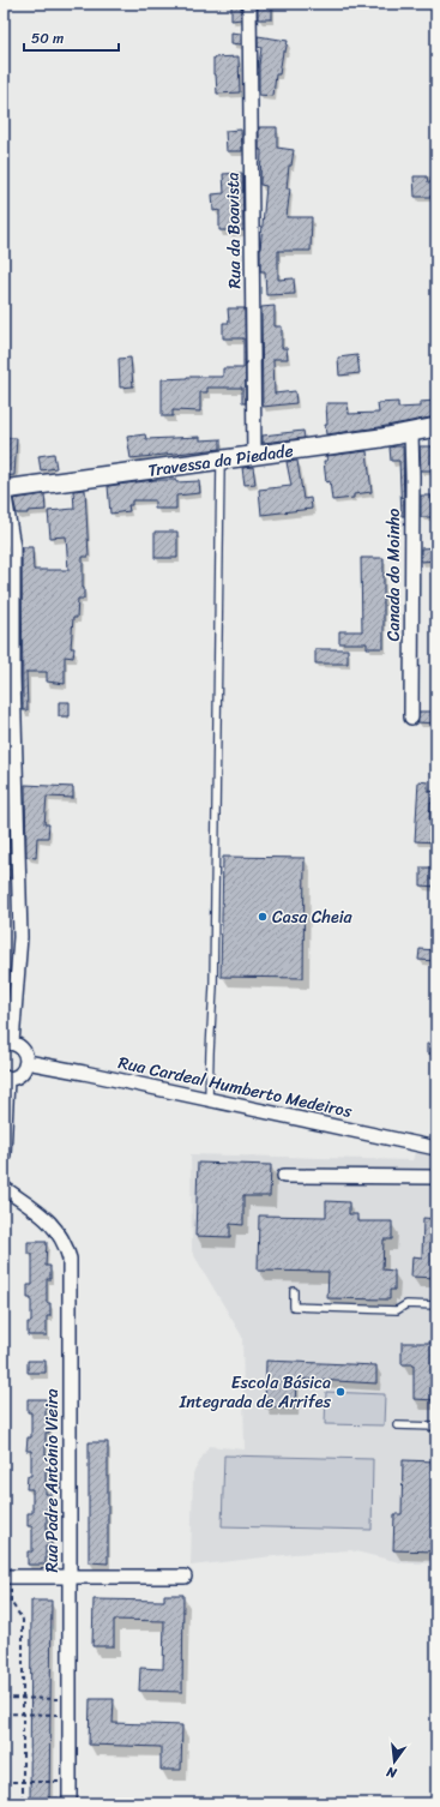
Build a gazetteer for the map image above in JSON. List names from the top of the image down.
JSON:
{
  "streets": {
    "street": [
      "Rua da Boavista",
      "Travessa da Piedade",
      "Canada do Moinho",
      "Rua Cardeal Humberto Medeiros",
      "Rua Padre António Vieira"
    ]
  },
  "crossings": [
    ["Rua da Boavista", "Travessa da Piedade"],
    ["Travessa da Piedade", "Canada do Moinho"]
  ],
  "places": ["Casa Cheia", "Escola Básica Integrada de Arrifes"],
  "scale_bar": "50 m",
  "north": "bottom"
}
